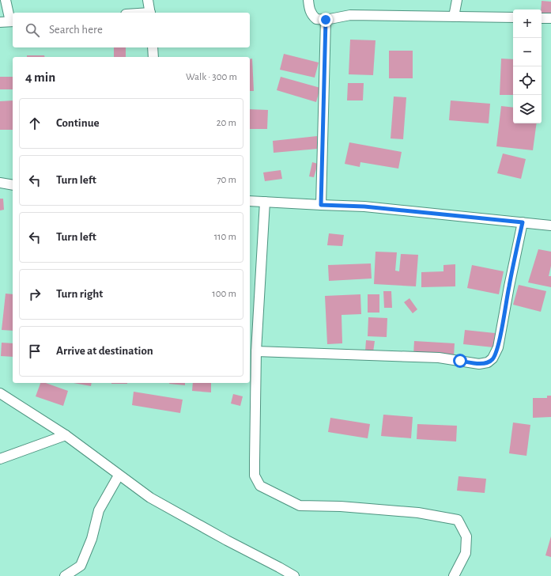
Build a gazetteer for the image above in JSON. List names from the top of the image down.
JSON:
{
  "page": {
    "map_buttons": ["+", "−"],
    "search": "Search here",
    "heading": ["4 min", "Walk · 300 m"],
    "list": [
      ["Continue", "20 m"],
      ["Turn left", "70 m"],
      ["Turn left", "110 m"],
      ["Turn right", "100 m"],
      "Arrive at destination"
    ]
  }
}
